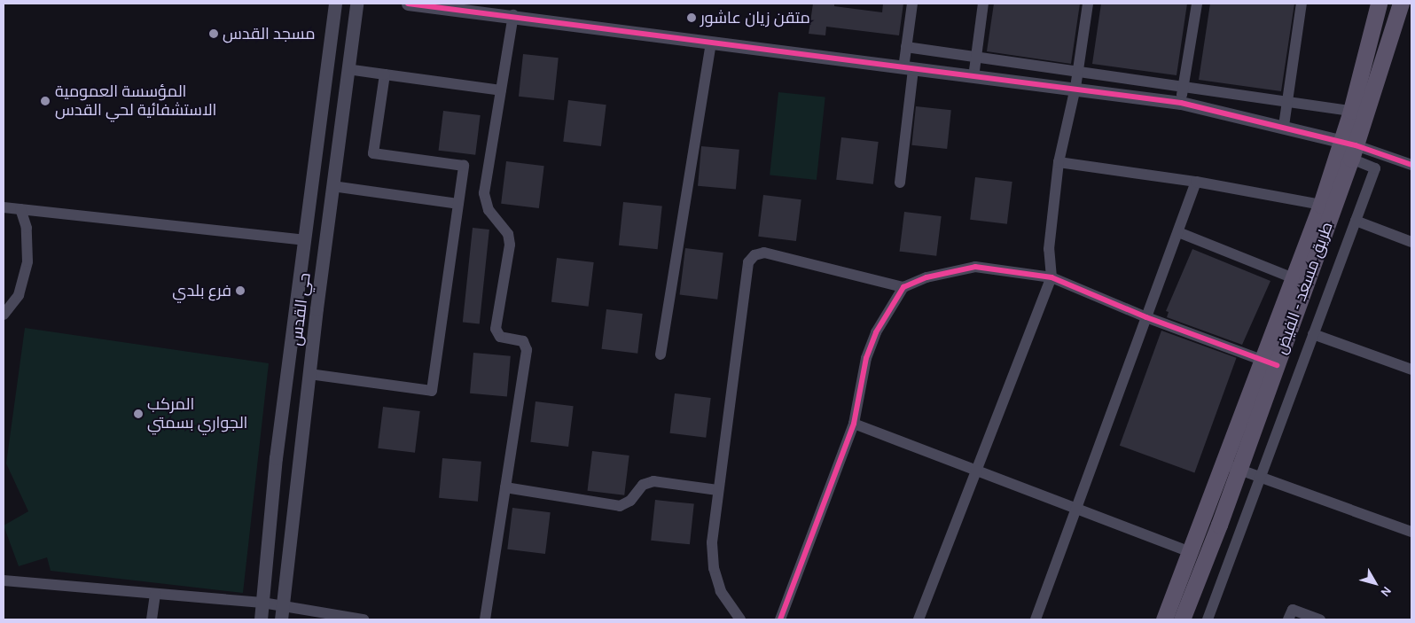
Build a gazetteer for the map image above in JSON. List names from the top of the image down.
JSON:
{
  "streets": {
    "main road": ["طريق مسعد - الفيض"],
    "street": ["حي القدس"]
  },
  "places": [
    "متقن زيان عاشور",
    "مسجد القدس",
    "المؤسسة العمومية الاستشفائية لحي القدس",
    "فرع بلدي",
    "المركب الجواري بسمتي"
  ],
  "north": "bottom right"
}
